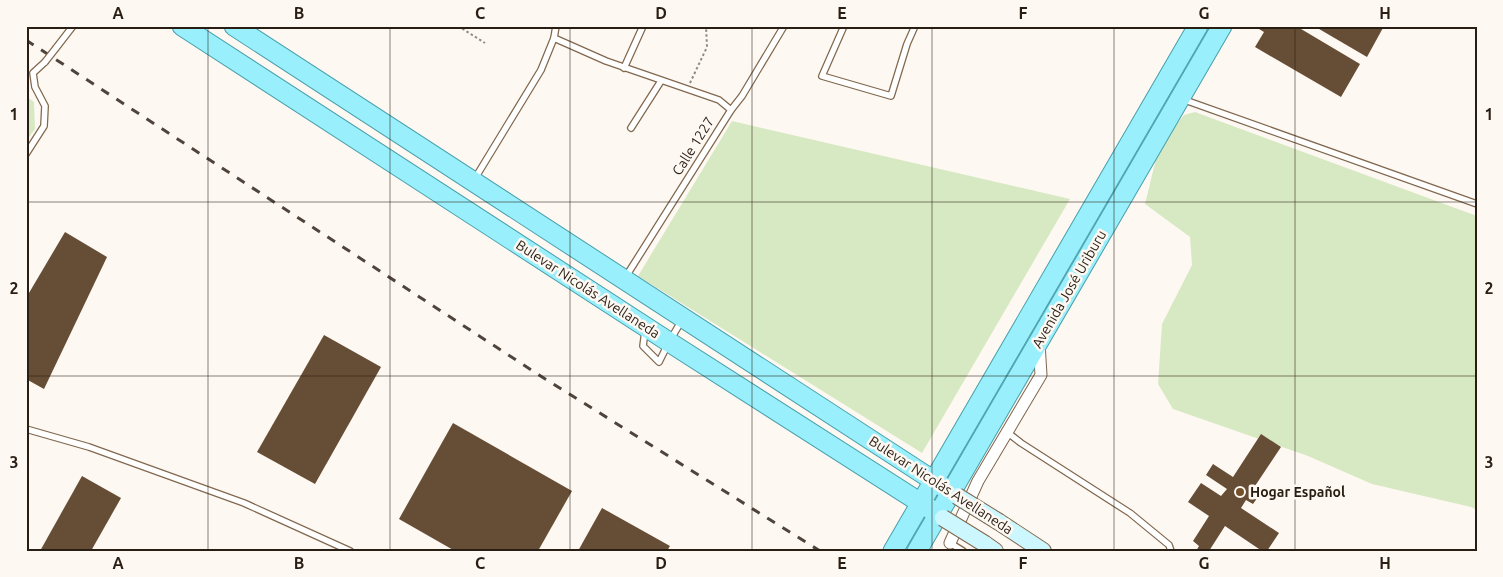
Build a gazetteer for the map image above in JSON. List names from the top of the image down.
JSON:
{
  "streets": {
    "main road": ["Bulevar Nicolás Avellaneda", "Avenida José Uriburu"],
    "lane": ["Calle 1227"]
  },
  "crossings": [
    ["Calle 1227", "Bulevar Nicolás Avellaneda"],
    ["Bulevar Nicolás Avellaneda", "Avenida José Uriburu"]
  ],
  "places": ["Hogar Español"],
  "grid": {
    "columns": [
      "A",
      "B",
      "C",
      "D",
      "E",
      "F",
      "G",
      "H"
    ],
    "rows": ["1", "2", "3"]
  }
}
